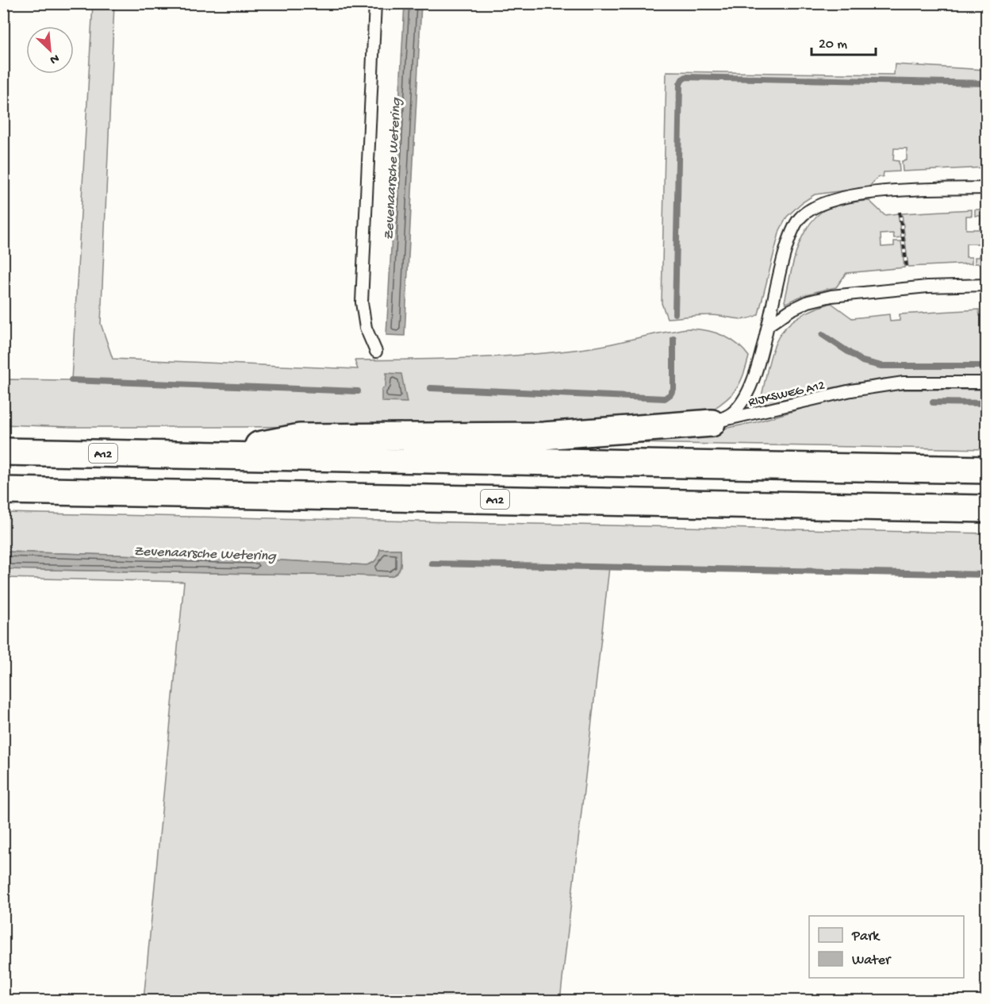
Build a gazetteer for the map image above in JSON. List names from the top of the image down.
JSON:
{
  "streets": {
    "highway": ["A12"],
    "lane": ["RIJKSWEG A12"]
  },
  "crossings": [
    ["RIJKSWEG A12", "A12"]
  ],
  "water": ["Zevenaarsche Wetering"],
  "legend": ["Park", "Water"],
  "scale_bar": "20 m",
  "north": "bottom right"
}
